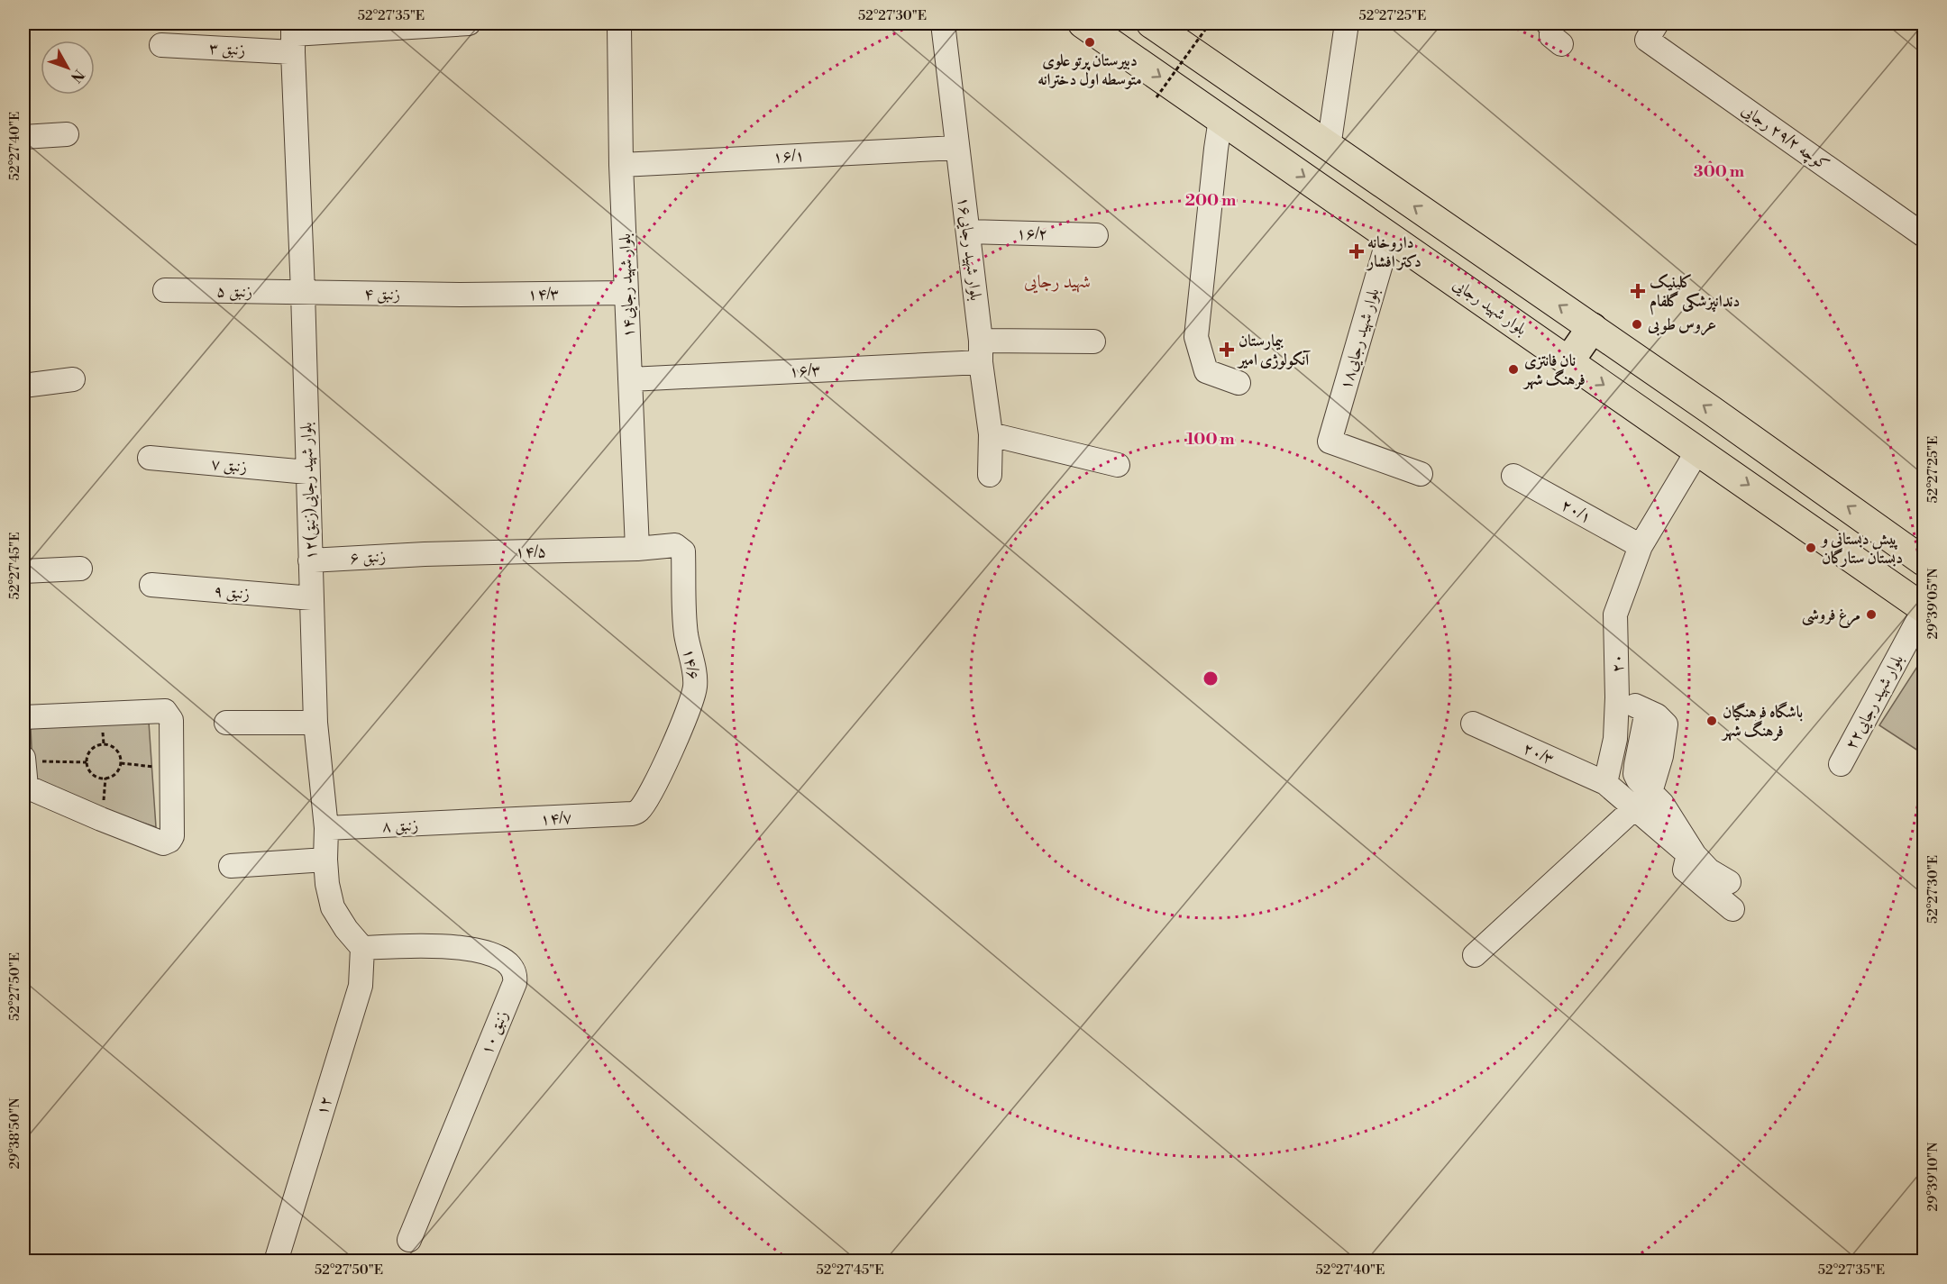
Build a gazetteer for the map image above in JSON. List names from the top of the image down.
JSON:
{
  "streets": {
    "main road": ["بلوار شهید رجایی"],
    "street": [
      "زنبق ۳",
      "کوچه ۲۹/۲ رجایی",
      "۱۶/۱",
      "۱۶/۲",
      "بلوار شهید رجایی۱۶",
      "بلوار شهید رجایی۱۴",
      "زنبق ۵",
      "زنبق ۴",
      "۱۴/۳",
      "بلوار شهید رجایی۱۸",
      "۱۶/۳",
      "زنبق ۷",
      "۱۲بلوار شهید رجایی(زنبق)",
      "۲۰/۱",
      "۱۴/۵",
      "زنبق ۶",
      "زنبق ۹",
      "۲۰",
      "۱۴/۶",
      "بلوار شهید رجایی۲۲",
      "۲۰/۳",
      "۱۴/۷",
      "زنبق ۸",
      "زنبق ۱۰",
      "۱۲"
    ]
  },
  "crossings": [
    ["زنبق ۳", "۱۲بلوار شهید رجایی(زنبق)"],
    ["۱۶/۱", "بلوار شهید رجایی۱۶"],
    ["۱۶/۱", "بلوار شهید رجایی۱۴"],
    ["۱۶/۲", "بلوار شهید رجایی۱۶"],
    ["بلوار شهید رجایی۱۶", "۱۶/۳"],
    ["بلوار شهید رجایی۱۴", "۱۴/۳"],
    ["بلوار شهید رجایی۱۴", "۱۶/۳"],
    ["بلوار شهید رجایی۱۴", "۱۴/۵"],
    ["بلوار شهید رجایی۱۴", "۱۴/۶"],
    ["زنبق ۵", "زنبق ۴"],
    ["زنبق ۵", "۱۲بلوار شهید رجایی(زنبق)"],
    ["زنبق ۴", "۱۴/۳"],
    ["زنبق ۴", "۱۲بلوار شهید رجایی(زنبق)"],
    ["بلوار شهید رجایی", "بلوار شهید رجایی۱۸"],
    ["بلوار شهید رجایی", "۲۰"],
    ["بلوار شهید رجایی", "بلوار شهید رجایی۲۲"],
    ["زنبق ۷", "۱۲بلوار شهید رجایی(زنبق)"],
    ["۱۲بلوار شهید رجایی(زنبق)", "زنبق ۶"],
    ["۱۲بلوار شهید رجایی(زنبق)", "زنبق ۹"],
    ["۱۲بلوار شهید رجایی(زنبق)", "زنبق ۸"],
    ["۱۲بلوار شهید رجایی(زنبق)", "زنبق ۱۰"],
    ["۱۲بلوار شهید رجایی(زنبق)", "۱۲"],
    ["۲۰/۱", "۲۰"],
    ["۱۴/۵", "زنبق ۶"],
    ["۱۴/۵", "۱۴/۶"],
    ["۲۰", "۲۰/۳"],
    ["۱۴/۶", "۱۴/۷"],
    ["۱۴/۷", "زنبق ۸"],
    ["زنبق ۱۰", "۱۲"]
  ],
  "districts": ["شهید رجایی"],
  "places": {
    "other": [
      "دبیرستان پرتو علوی متوسطه اول دخترانه",
      "عروس طوبی",
      "نان فانتزی فرهنگ شهر",
      "پیش دبستانی و دبستان ستارگان",
      "مرغ فروشی",
      "باشگاه فرهنگیان فرهنگ شهر"
    ],
    "health": ["داروخانه دکتر افشار", "کلینیک دندانپزشکی گلفام", "بیمارستان آنکولوژی امیر"]
  },
  "north": "bottom right",
  "coordinates": [
    "52°27'35\"E",
    "52°27'30\"E",
    "52°27'25\"E",
    "52°27'40\"E",
    "52°27'45\"E",
    "29°39'05\"N",
    "52°27'50\"E",
    "29°38'50\"N",
    "29°39'10\"N"
  ],
  "rings": ["300 m", "200 m", "100 m"]
}
